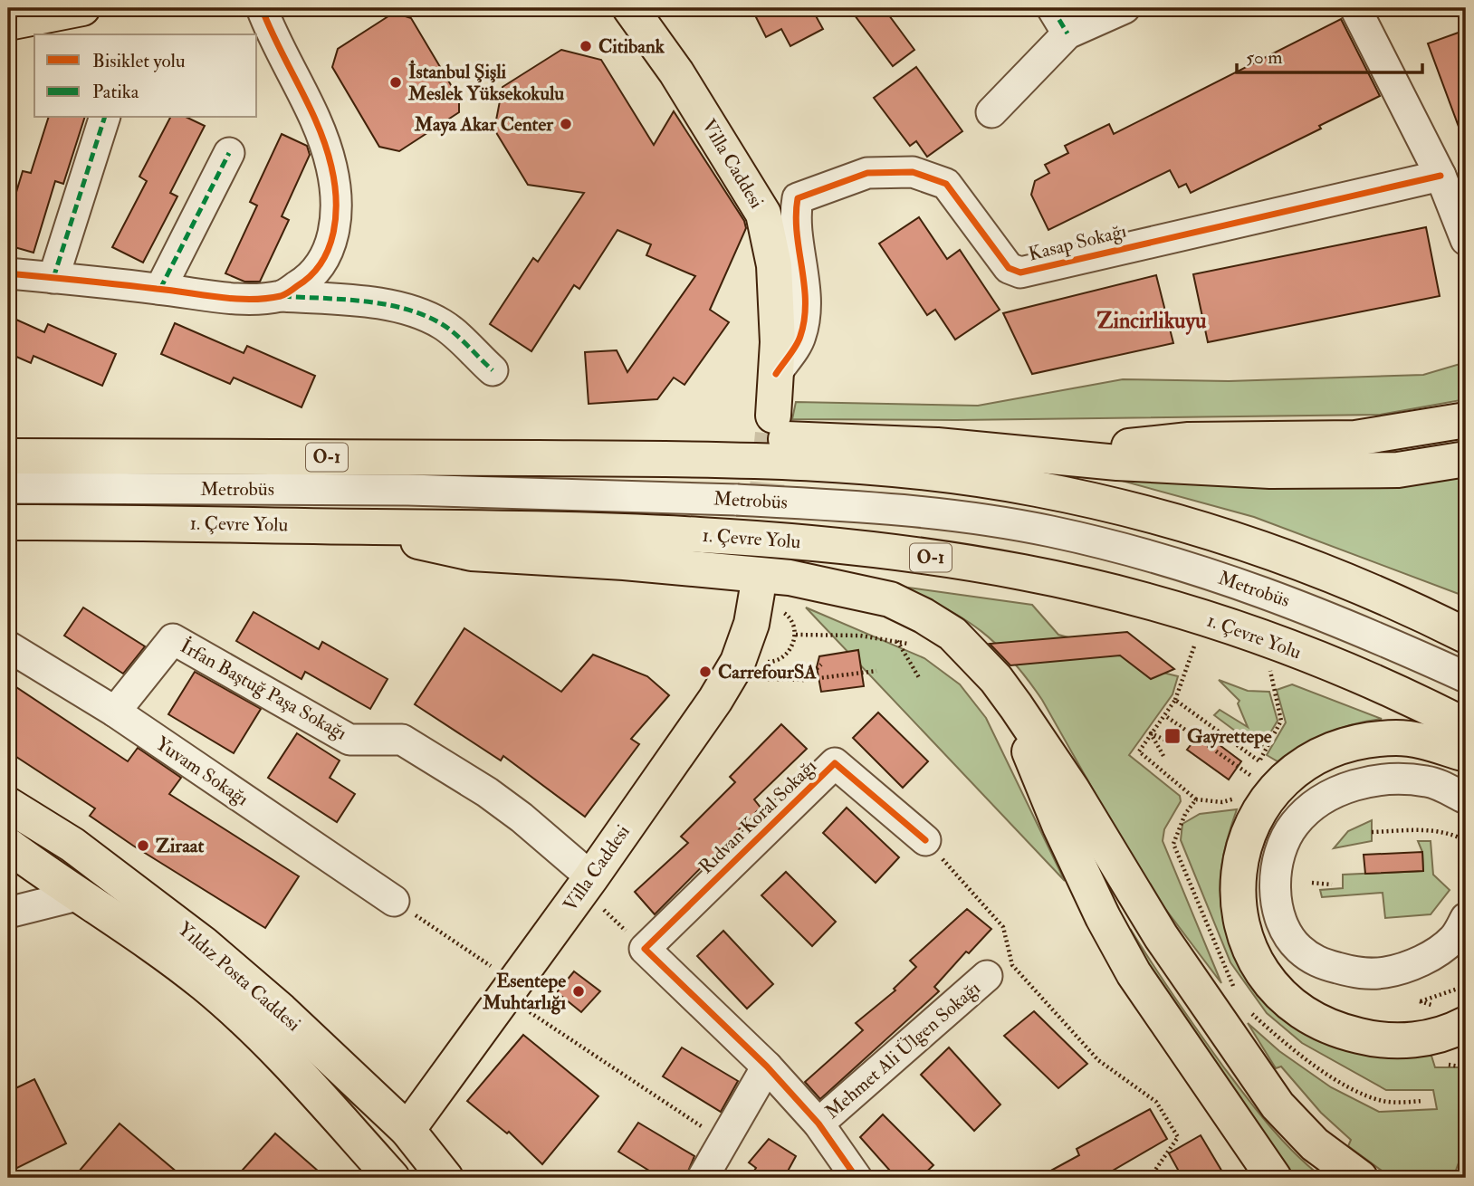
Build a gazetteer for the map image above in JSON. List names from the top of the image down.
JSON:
{
  "streets": {
    "main road": [
      "Villa Caddesi",
      "O-1",
      "1. Çevre Yolu",
      "Yıldız Posta Caddesi"
    ],
    "street": [
      "Kasap Sokağı",
      "Metrobüs",
      "İrfan Baştuğ Paşa Sokağı",
      "Yuvam Sokağı",
      "Rıdvan Koral Sokağı",
      "Mehmet Ali Ülgen Sokağı"
    ]
  },
  "crossings": [
    ["Villa Caddesi", "Kasap Sokağı"],
    ["Villa Caddesi", "İrfan Baştuğ Paşa Sokağı"],
    ["Villa Caddesi", "Yıldız Posta Caddesi"],
    ["İrfan Baştuğ Paşa Sokağı", "Yuvam Sokağı"]
  ],
  "districts": ["Zincirlikuyu"],
  "places": {
    "other": [
      "Citibank",
      "İstanbul Şişli Meslek Yüksekokulu",
      "Maya Akar Center",
      "CarrefourSA",
      "Ziraat",
      "Esentepe Muhtarlığı"
    ],
    "transit": ["Gayrettepe"]
  },
  "legend": ["Bisiklet yolu", "Patika"],
  "scale_bar": "50 m"
}
